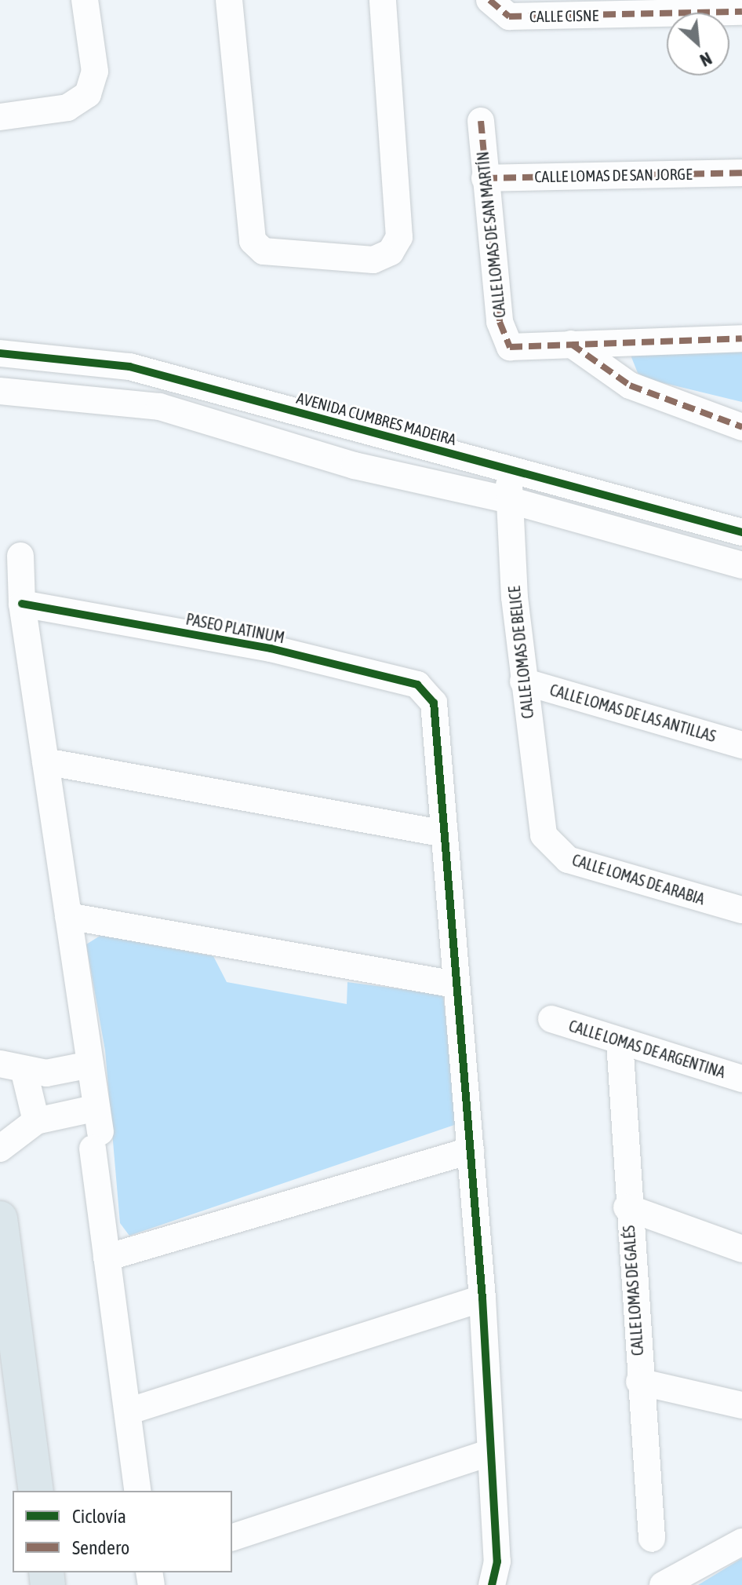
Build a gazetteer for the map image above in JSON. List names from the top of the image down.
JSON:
{
  "streets": {
    "street": [
      "CALLE CISNE",
      "CALLE LOMAS DE SAN JORGE",
      "CALLE LOMAS DE SAN MARTÍN",
      "AVENIDA CUMBRES MADEIRA",
      "PASEO PLATINUM",
      "CALLE LOMAS DE BELICE",
      "CALLE LOMAS DE LAS ANTILLAS",
      "CALLE LOMAS DE ARABIA",
      "CALLE LOMAS DE ARGENTINA",
      "CALLE LOMAS DE GALÉS"
    ]
  },
  "crossings": [
    ["CALLE LOMAS DE SAN JORGE", "CALLE LOMAS DE SAN MARTÍN"],
    ["AVENIDA CUMBRES MADEIRA", "CALLE LOMAS DE BELICE"],
    ["CALLE LOMAS DE BELICE", "CALLE LOMAS DE LAS ANTILLAS"],
    ["CALLE LOMAS DE BELICE", "CALLE LOMAS DE ARABIA"],
    ["CALLE LOMAS DE ARGENTINA", "CALLE LOMAS DE GALÉS"]
  ],
  "legend": ["Ciclovía", "Sendero"],
  "north": "bottom right"
}
